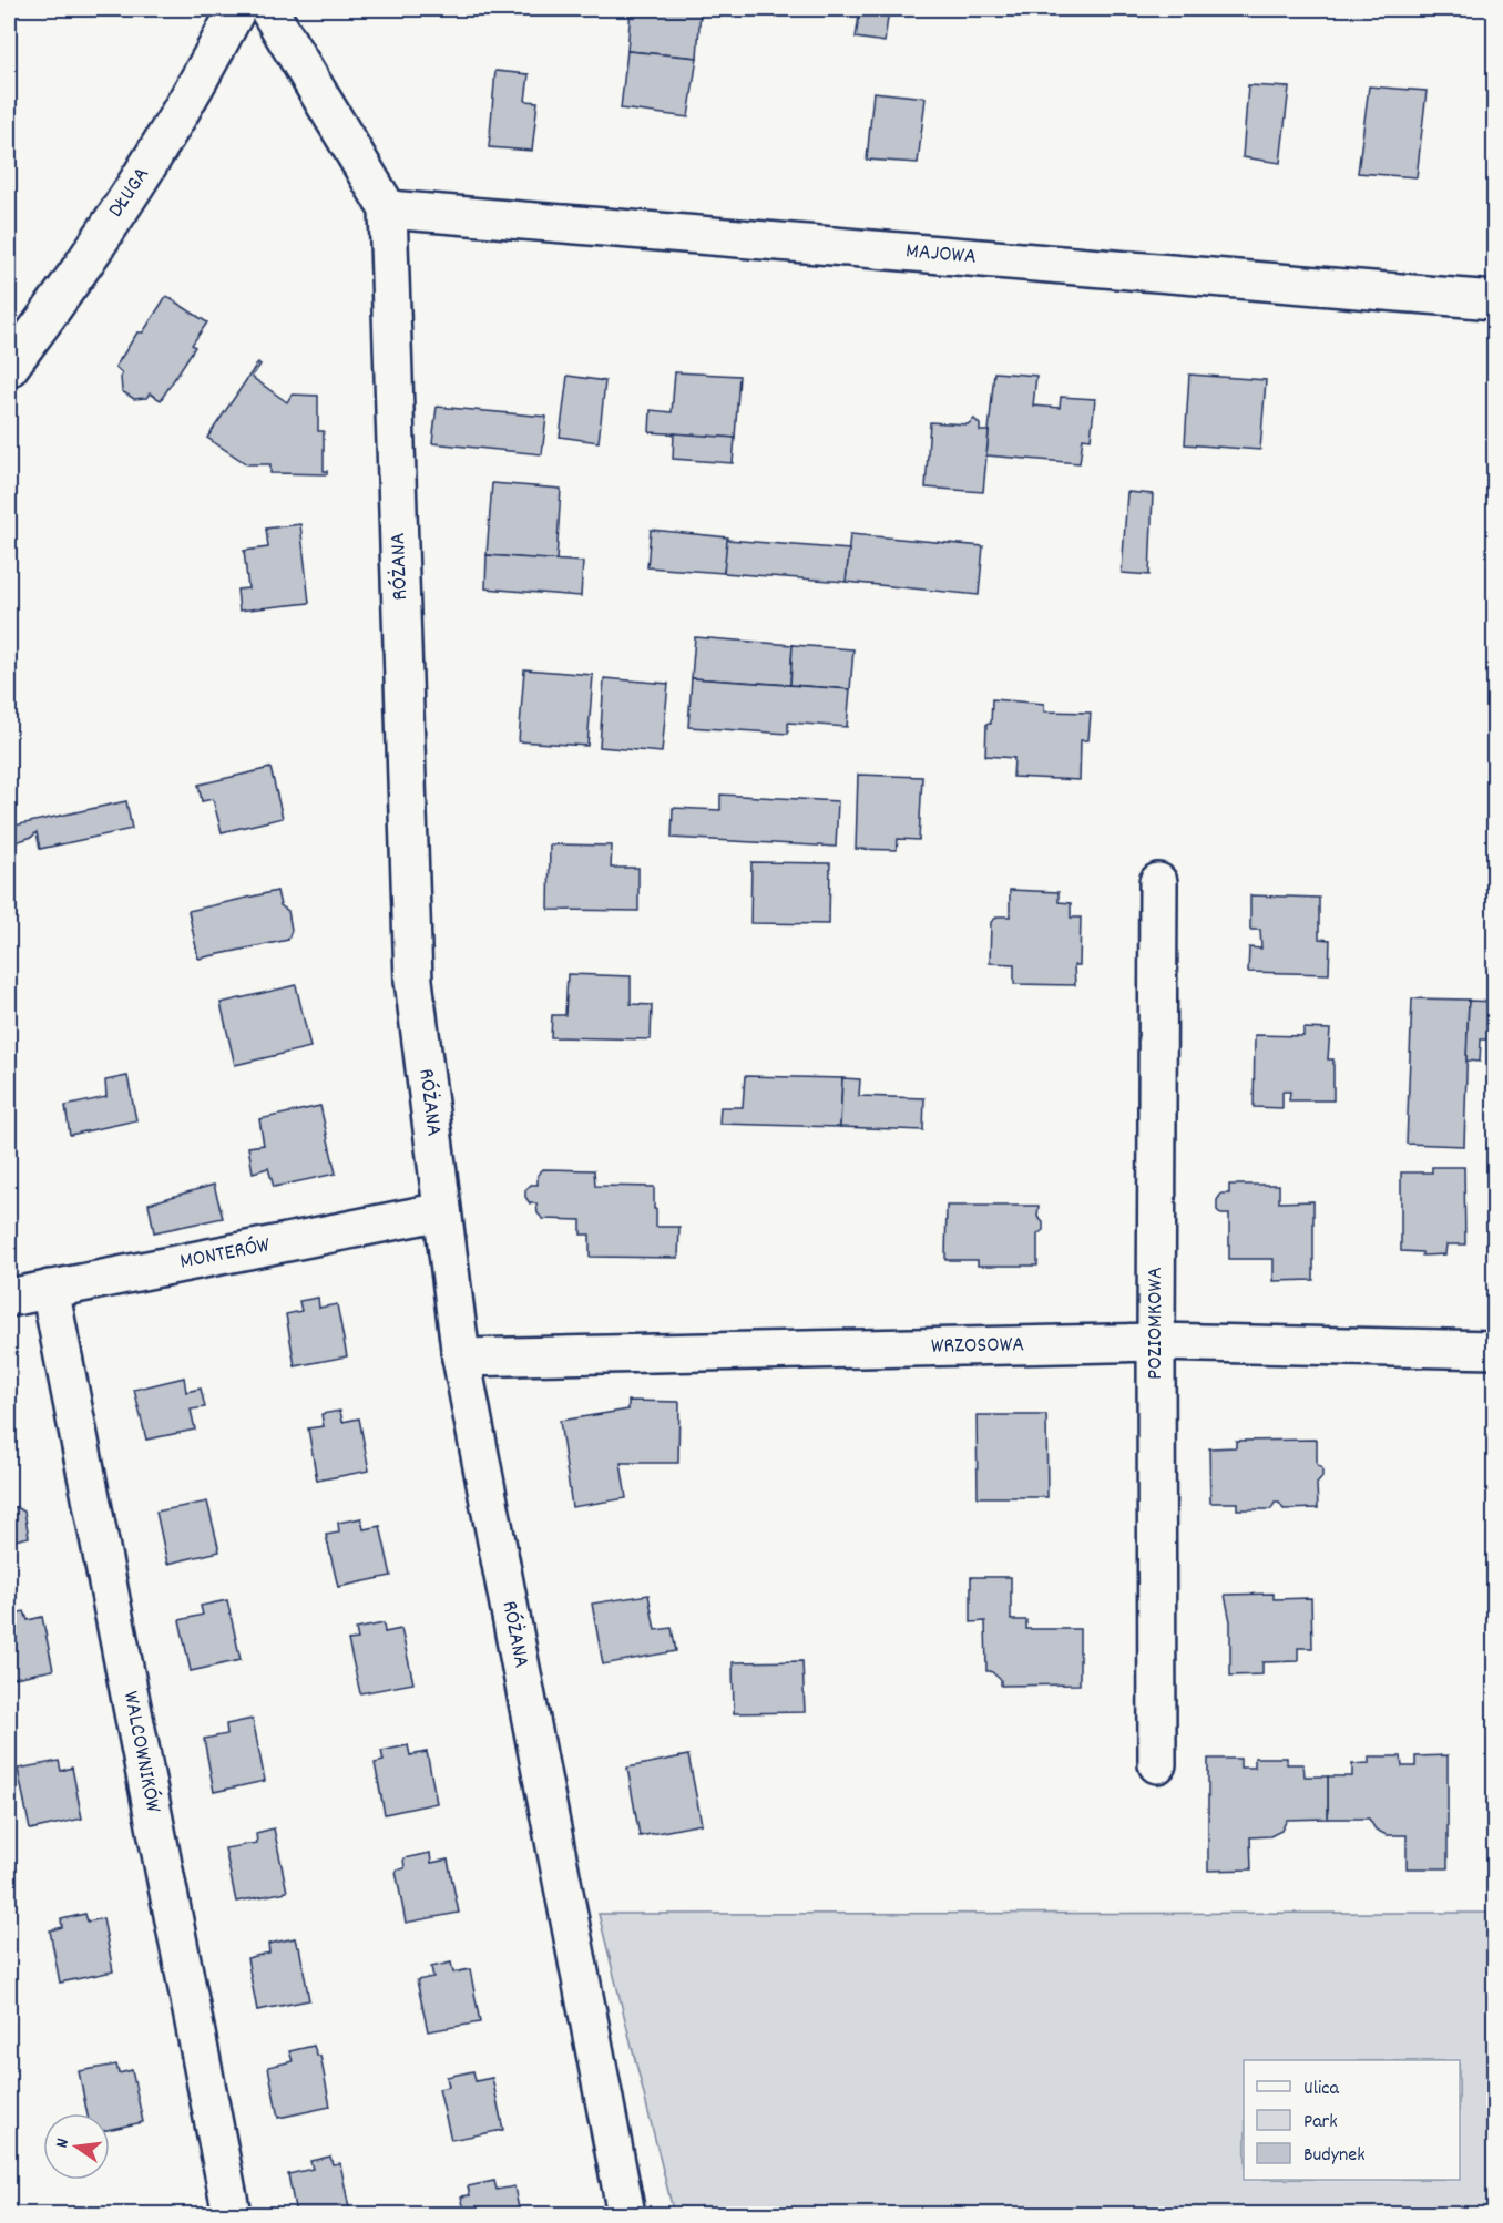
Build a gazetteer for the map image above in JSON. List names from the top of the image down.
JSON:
{
  "streets": {
    "street": [
      "DŁUGA",
      "MAJOWA",
      "RÓŻANA",
      "MONTERÓW",
      "POZIOMKOWA",
      "WRZOSOWA",
      "WALCOWNIKÓW"
    ]
  },
  "crossings": [
    ["MAJOWA", "RÓŻANA"],
    ["RÓŻANA", "MONTERÓW"],
    ["RÓŻANA", "WRZOSOWA"],
    ["MONTERÓW", "WALCOWNIKÓW"],
    ["POZIOMKOWA", "WRZOSOWA"]
  ],
  "legend": ["Ulica", "Park", "Budynek"],
  "north": "left"
}
